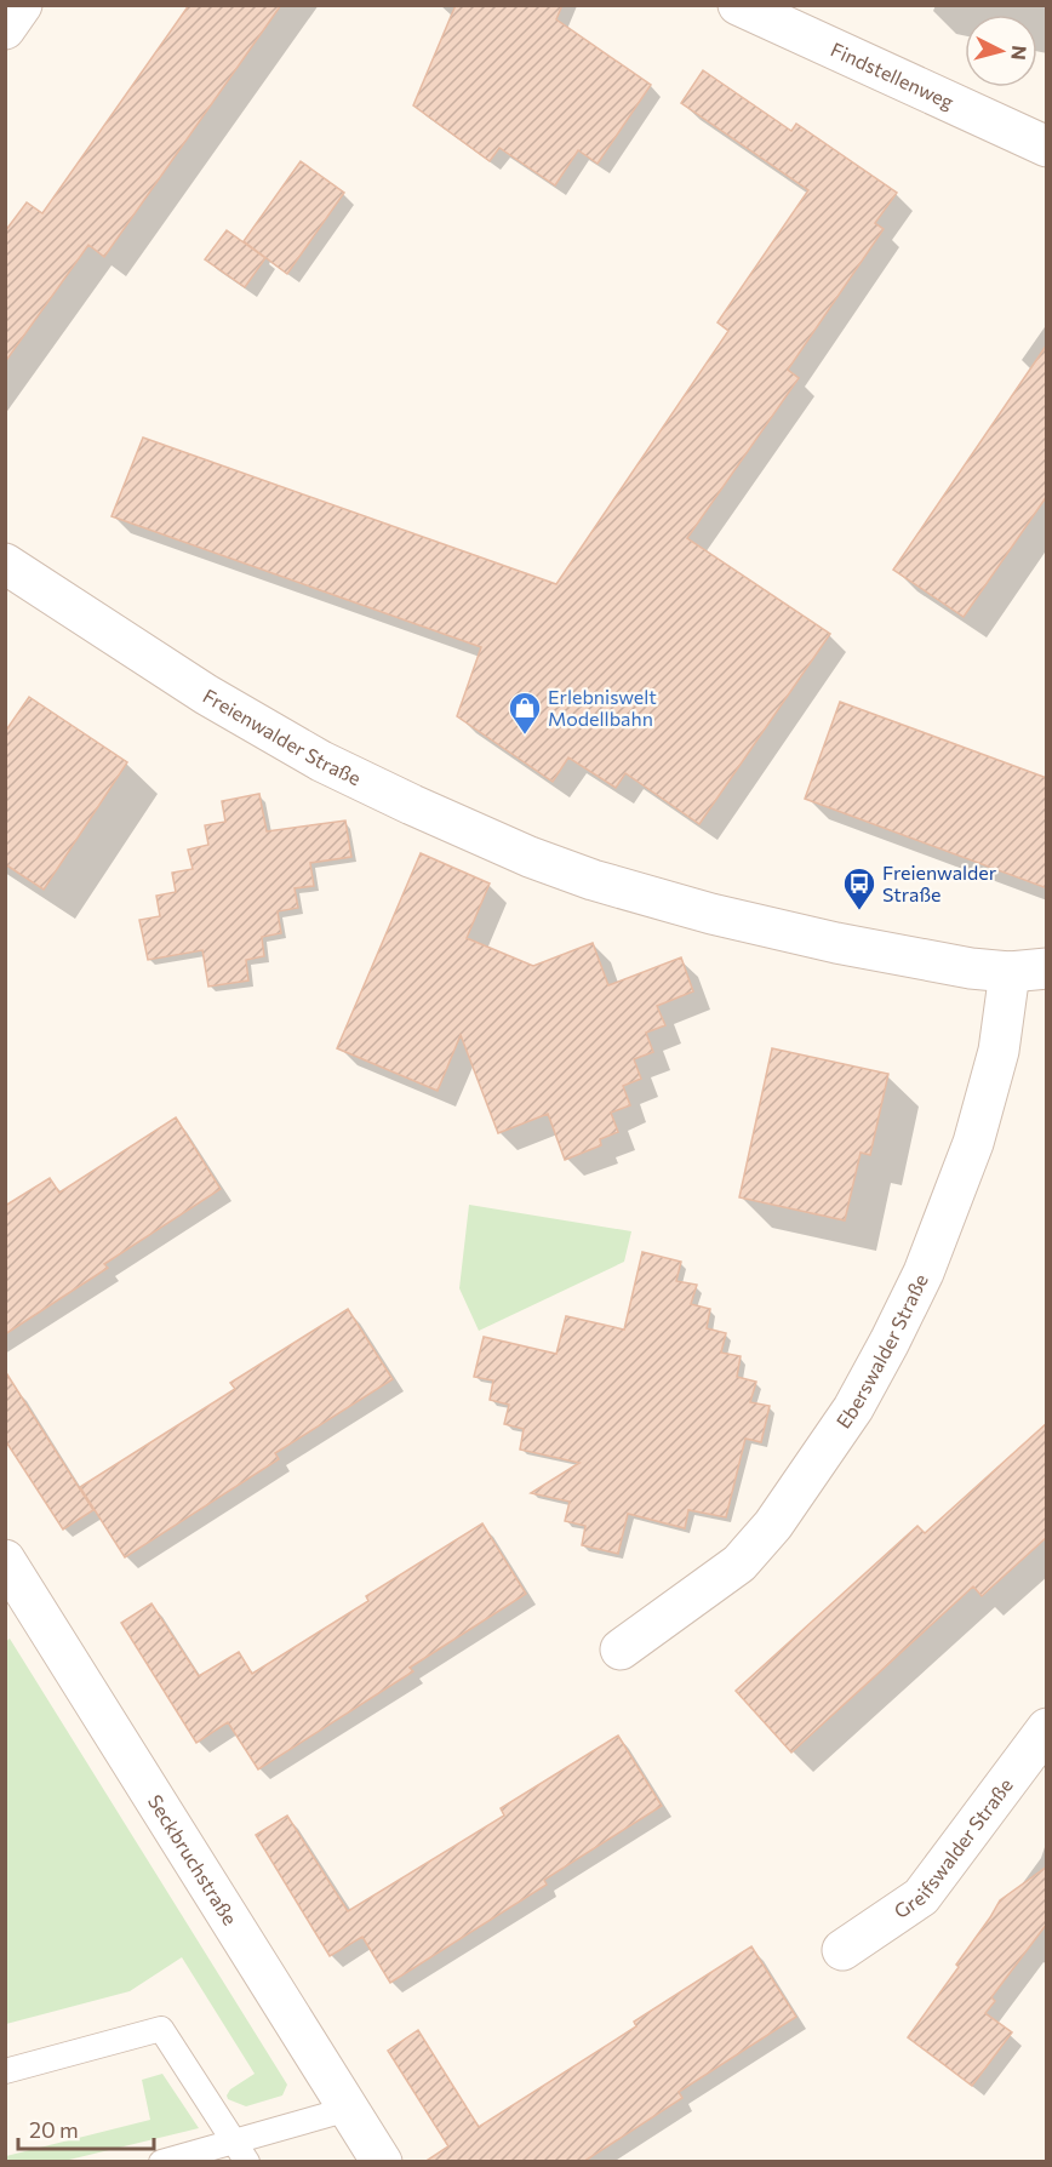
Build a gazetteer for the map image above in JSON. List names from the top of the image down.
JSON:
{
  "streets": {
    "street": [
      "Findstellenweg",
      "Freienwalder Straße",
      "Eberswalder Straße",
      "Greifswalder Straße",
      "Seckbruchstraße"
    ]
  },
  "crossings": [
    ["Freienwalder Straße", "Eberswalder Straße"]
  ],
  "places": {
    "shop": ["Erlebniswelt Modellbahn"],
    "bus stop": ["Freienwalder Straße"]
  },
  "scale_bar": "20 m",
  "north": "right"
}
